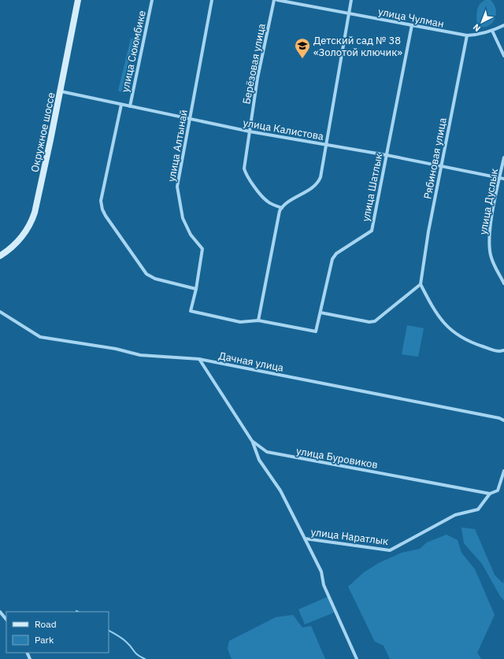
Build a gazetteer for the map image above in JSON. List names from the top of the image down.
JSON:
{
  "streets": {
    "street": [
      "улица Чулман",
      "улица Сююмбике",
      "Берёзовая улица",
      "улица Калистова",
      "Окружное шоссе",
      "улица Алтынай",
      "Рябиновая улица",
      "улица Шатлык",
      "улица Дуслык",
      "Дачная улица",
      "улица Буровиков",
      "улица Наратлык"
    ]
  },
  "crossings": [
    ["улица Чулман", "Рябиновая улица"],
    ["улица Чулман", "улица Шатлык"],
    ["улица Сююмбике", "улица Калистова"],
    ["Берёзовая улица", "улица Калистова"],
    ["улица Калистова", "Окружное шоссе"],
    ["улица Калистова", "улица Алтынай"],
    ["улица Калистова", "Рябиновая улица"],
    ["улица Калистова", "улица Шатлык"],
    ["улица Калистова", "улица Дуслык"],
    ["улица Алтынай", "улица Шатлык"],
    ["Дачная улица", "улица Буровиков"],
    ["улица Буровиков", "улица Наратлык"]
  ],
  "places": {
    "school or university": ["Детский сад № 38 «Золотой ключик»"]
  },
  "legend": ["Road", "Park"],
  "north": "bottom left"
}
